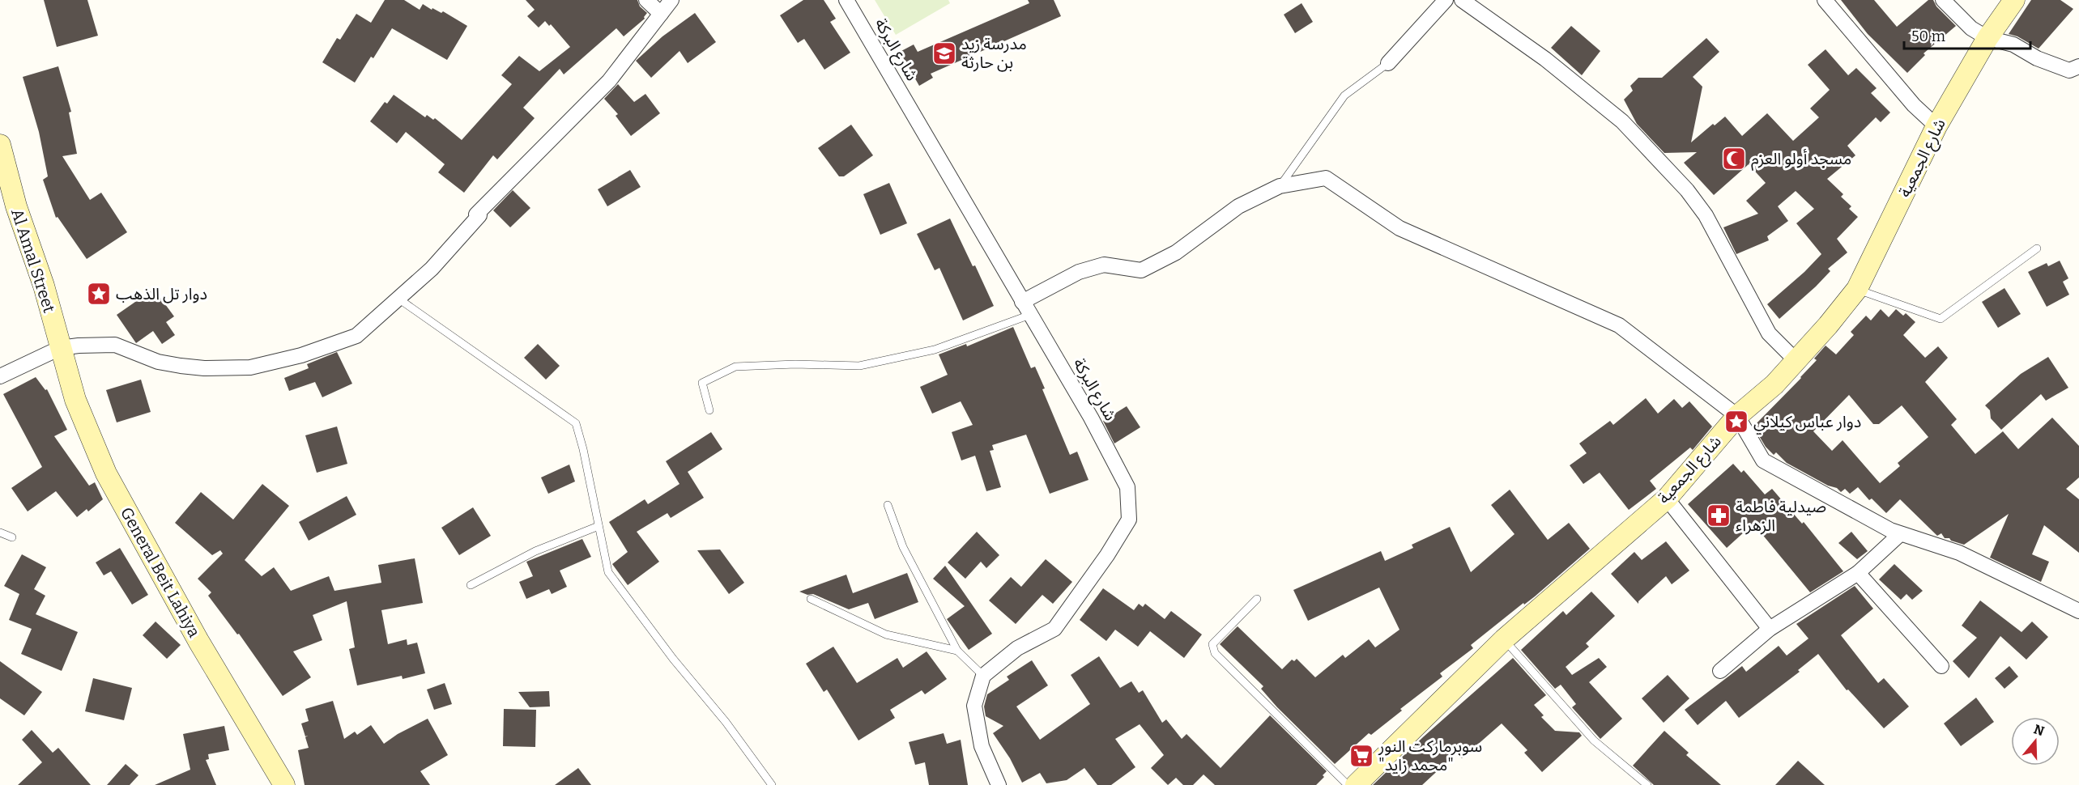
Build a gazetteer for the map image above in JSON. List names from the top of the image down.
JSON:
{
  "streets": {
    "street": [
      "شارع البركة",
      "شارع الجمعية",
      "Al Amal Street",
      "General Beit Lahiya"
    ]
  },
  "crossings": [
    ["Al Amal Street", "General Beit Lahiya"]
  ],
  "places": {
    "school or university": ["مدرسة زيد بن حارثة"],
    "mosque": ["مسجد أولو العزم"],
    "place": ["دوار تل الذهب", "دوار عباس كيلاني"],
    "pharmacy": ["صيدلية فاطمة الزهراء"],
    "supermarket": ["سوبرماركت النور \"محمد زايد\""]
  },
  "scale_bar": "50 m",
  "north": "top"
}
